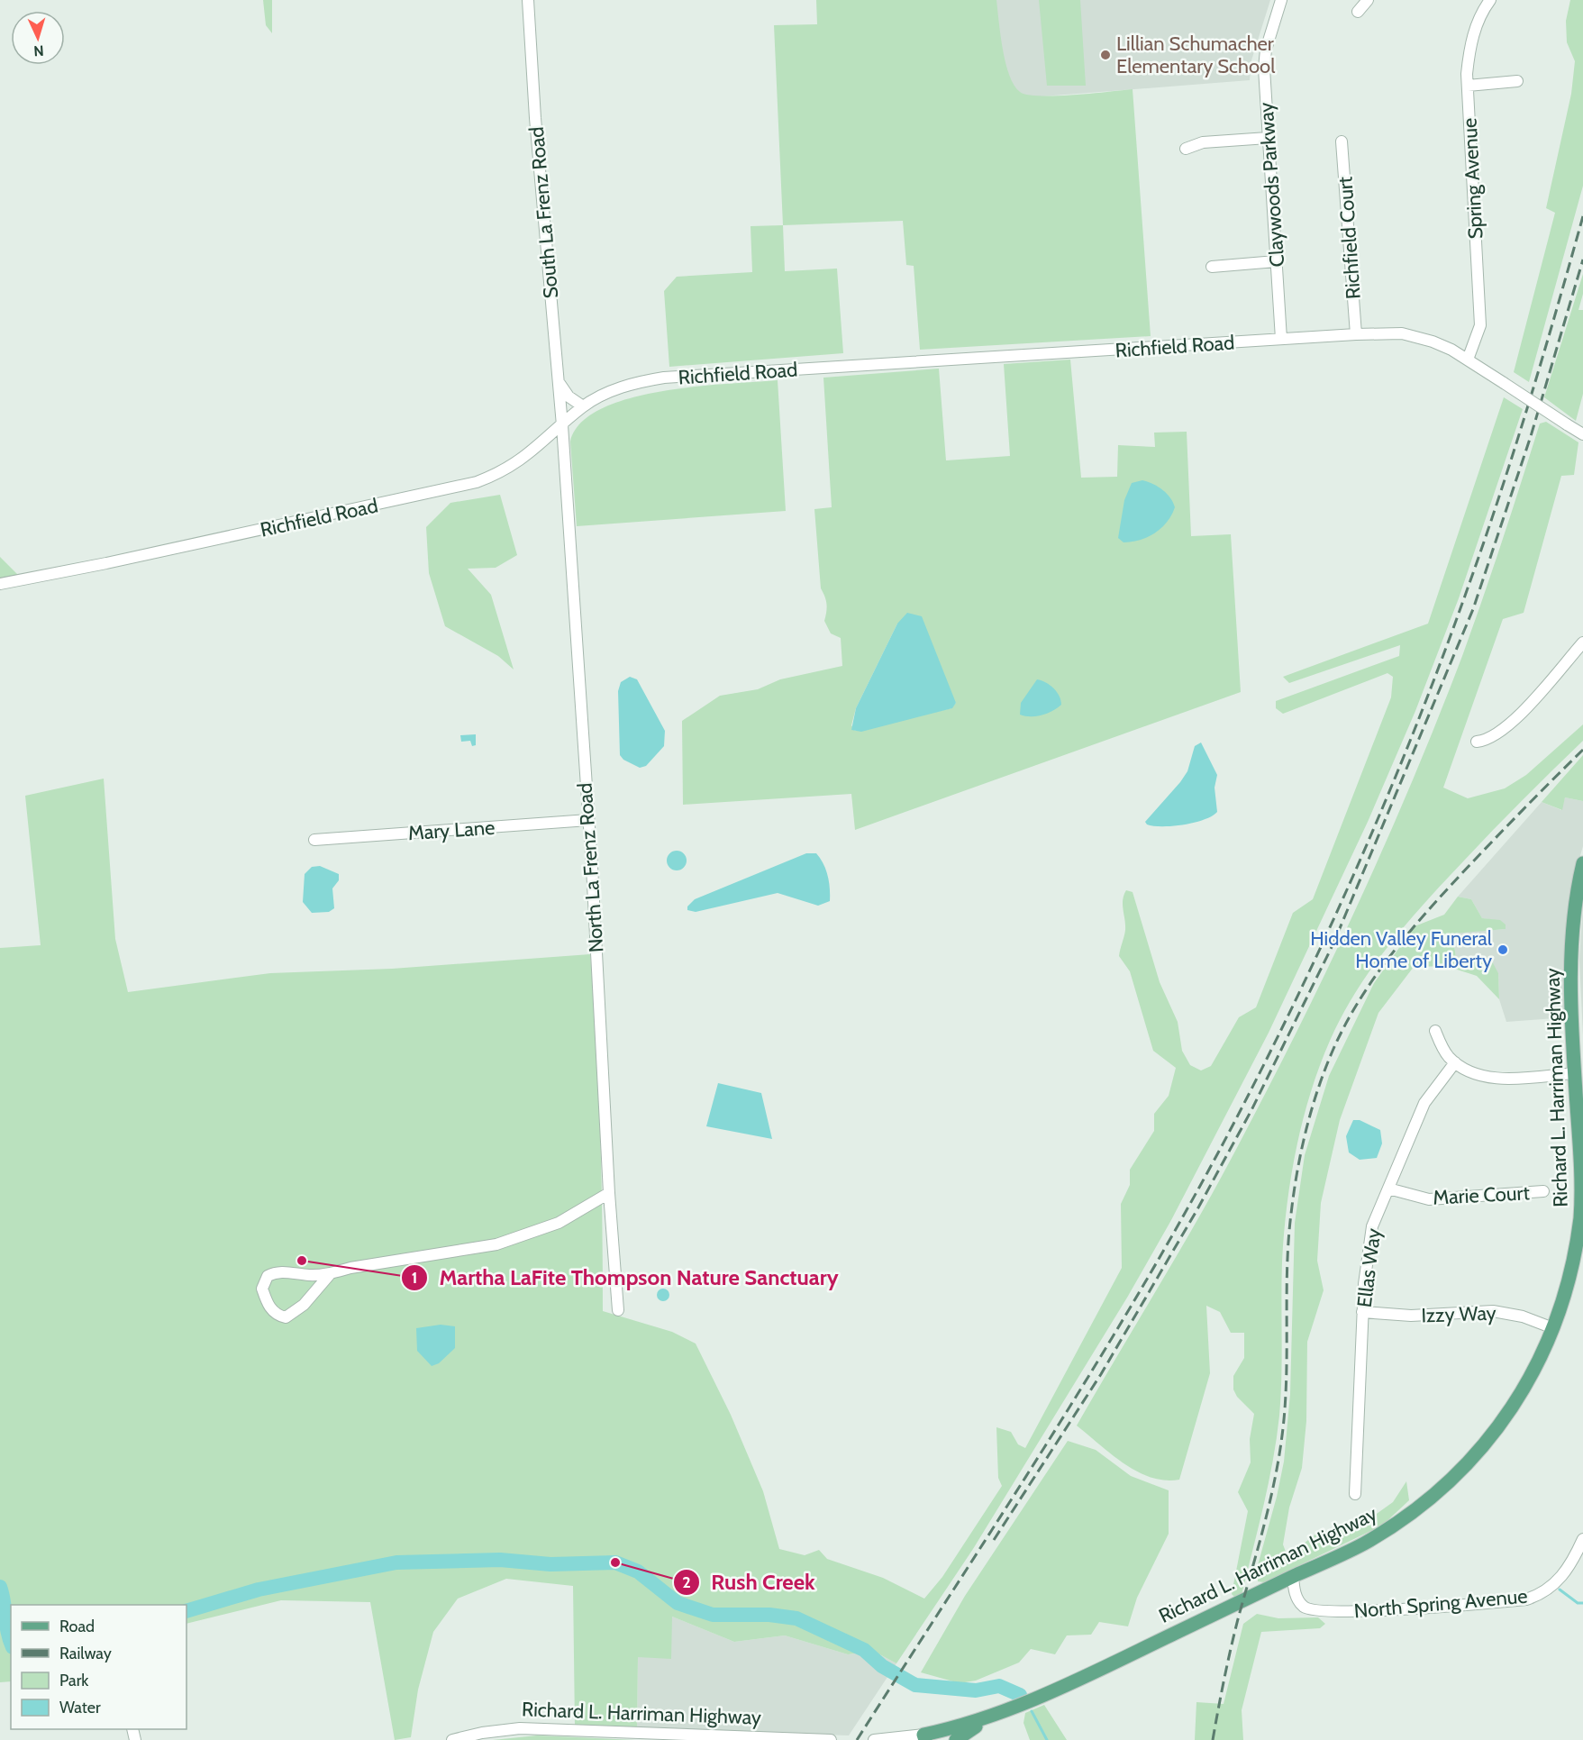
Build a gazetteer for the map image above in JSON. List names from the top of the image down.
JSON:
{
  "streets": {
    "main road": ["Richard L. Harriman Highway"],
    "street": [
      "Spring Avenue",
      "Claywoods Parkway",
      "South La Frenz Road",
      "Richfield Court",
      "Richfield Road",
      "Mary Lane",
      "North La Frenz Road",
      "Marie Court",
      "Ellas Way",
      "Izzy Way",
      "North Spring Avenue"
    ]
  },
  "crossings": [
    ["Spring Avenue", "Richfield Road"],
    ["Claywoods Parkway", "Richfield Road"],
    ["South La Frenz Road", "Richfield Road"],
    ["South La Frenz Road", "North La Frenz Road"],
    ["Richfield Court", "Richfield Road"],
    ["Richfield Road", "North La Frenz Road"],
    ["Mary Lane", "North La Frenz Road"],
    ["Richard L. Harriman Highway", "Izzy Way"],
    ["Richard L. Harriman Highway", "North Spring Avenue"],
    ["Marie Court", "Ellas Way"],
    ["Ellas Way", "Izzy Way"]
  ],
  "places": [
    "Lillian Schumacher Elementary School",
    "Hidden Valley Funeral Home of Liberty",
    "Martha LaFite Thompson Nature Sanctuary",
    "Rush Creek"
  ],
  "legend": [
    "Road",
    "Railway",
    "Park",
    "Water"
  ],
  "north": "bottom"
}
